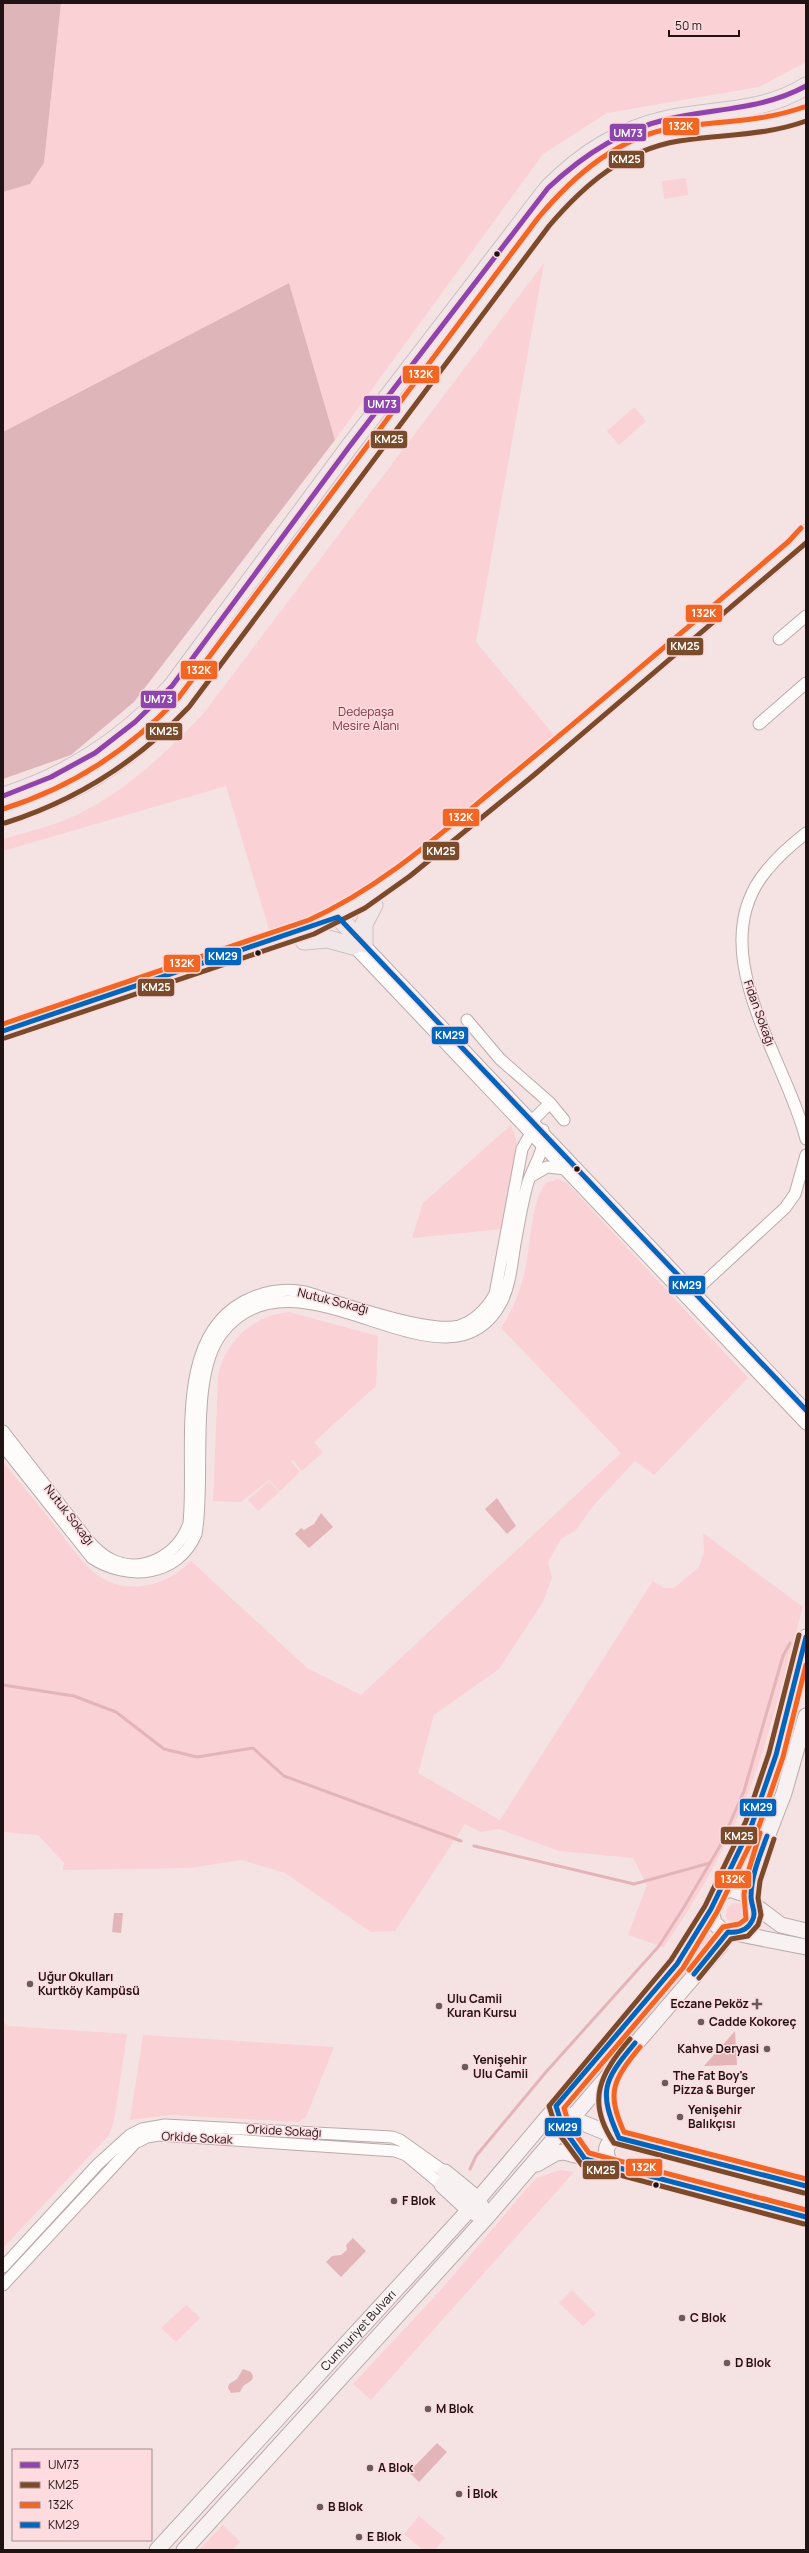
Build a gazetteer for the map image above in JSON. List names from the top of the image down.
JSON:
{
  "streets": {
    "street": [
      "Fidan Sokağı",
      "Nutuk Sokağı",
      "Orkide Sokağı",
      "Orkide Sokak",
      "Cumhuriyet Bulvarı"
    ]
  },
  "crossings": [
    ["Orkide Sokağı", "Orkide Sokak"]
  ],
  "parks": ["Dedepaşa Mesire Alanı"],
  "places": {
    "other": [
      "Uğur Okulları Kurtköy Kampüsü",
      "Ulu Camii Kuran Kursu",
      "Cadde Kokoreç",
      "Kahve Deryasi",
      "Yenişehir Ulu Camii",
      "The Fat Boy's Pizza & Burger",
      "Yenişehir Balıkçısı",
      "F Blok",
      "C Blok",
      "D Blok",
      "M Blok",
      "A Blok",
      "İ Blok",
      "B Blok",
      "E Blok"
    ],
    "health": ["Eczane Peköz"]
  },
  "lines": [
    "transit line UM73",
    "transit line 132K",
    "transit line KM25",
    "transit line KM29"
  ],
  "legend": [
    "UM73",
    "KM25",
    "132K",
    "KM29"
  ],
  "scale_bar": "50 m"
}
